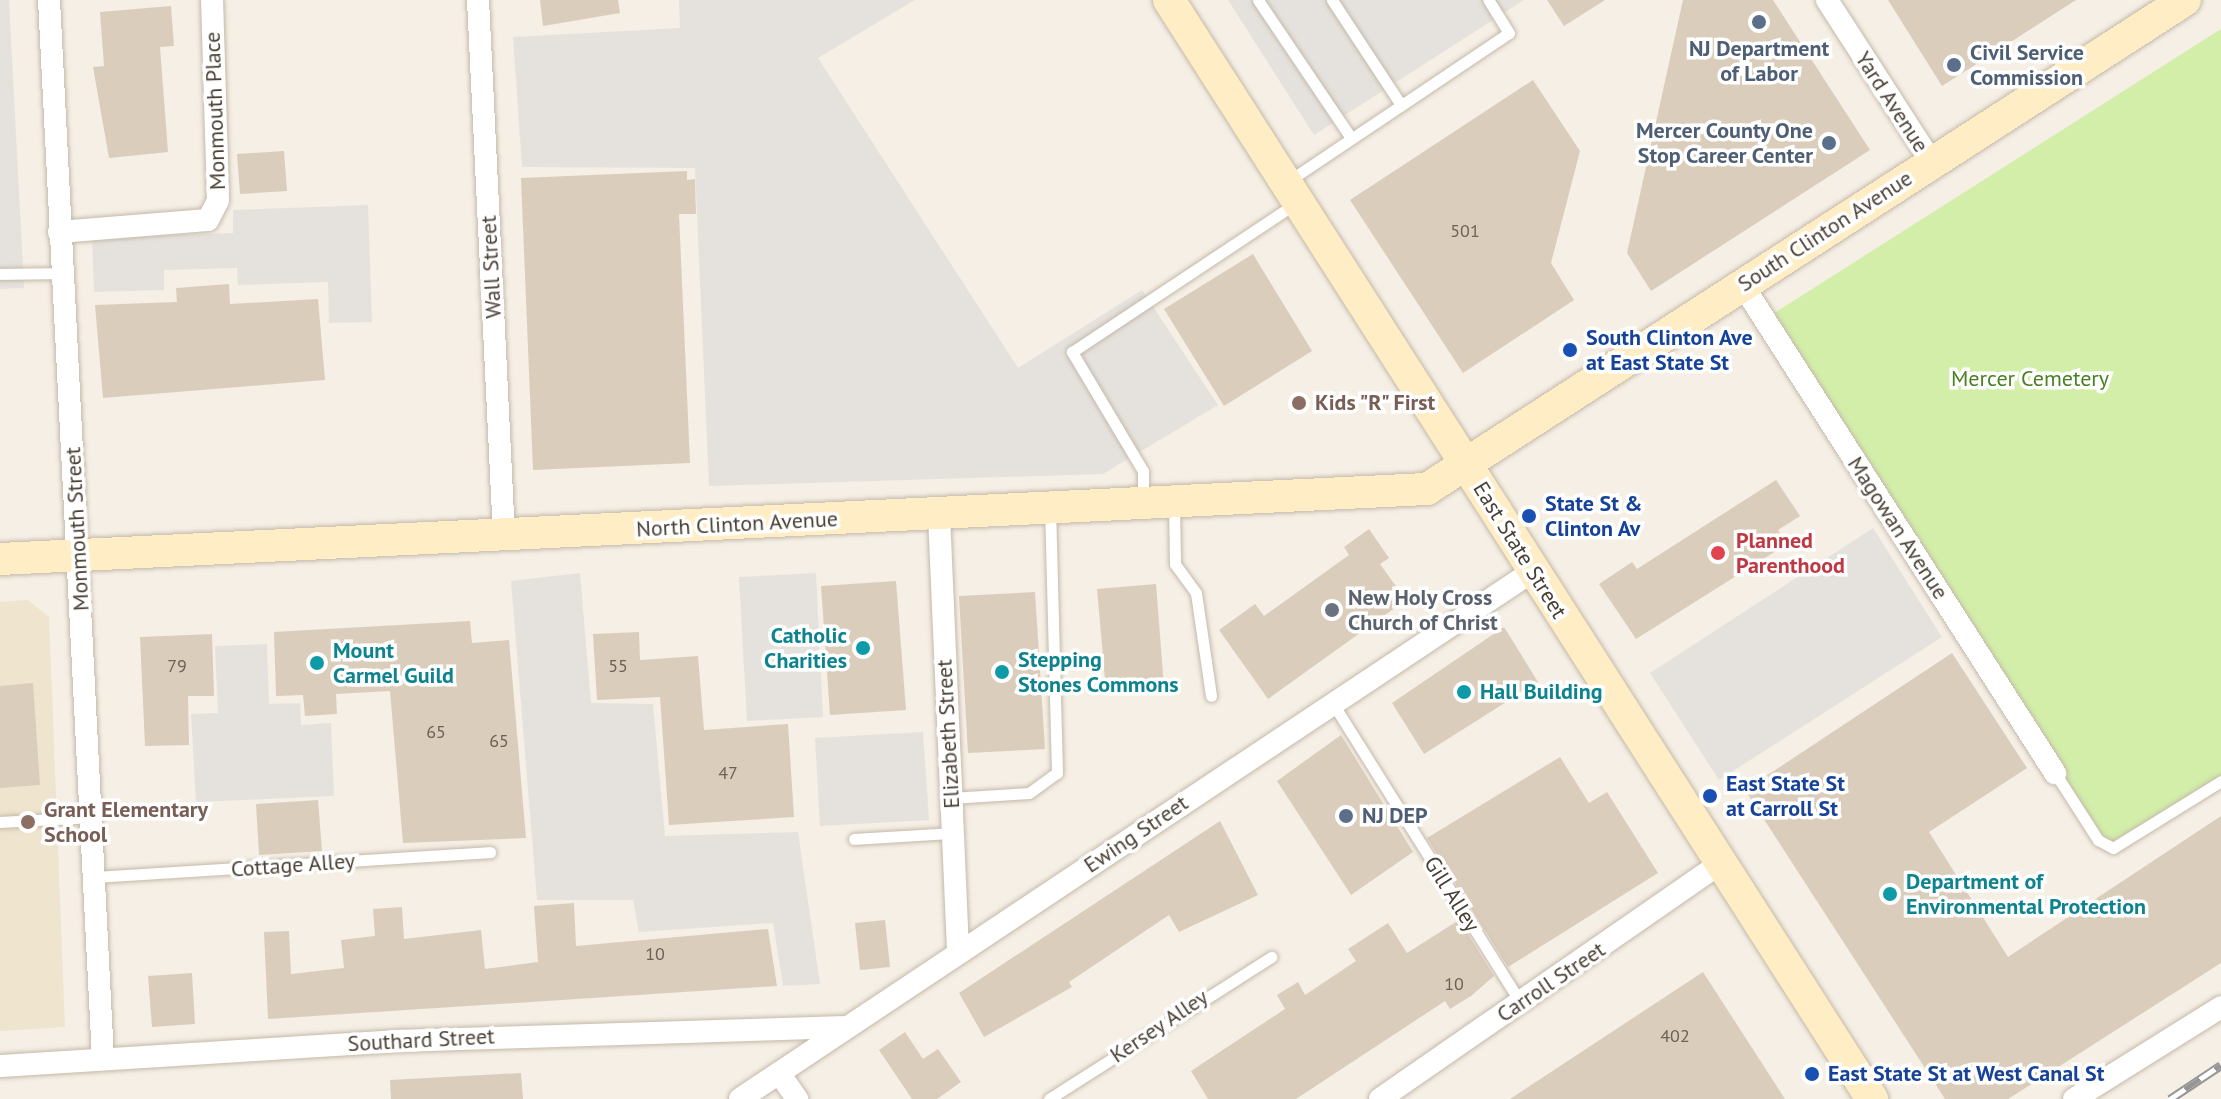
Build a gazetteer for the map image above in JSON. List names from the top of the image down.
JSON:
{
  "streets": {
    "street": [
      "Yard Avenue",
      "Monmouth Place",
      "South Clinton Avenue",
      "Wall Street",
      "North Clinton Avenue",
      "Magowan Avenue",
      "Monmouth Street",
      "East State Street",
      "Elizabeth Street",
      "Ewing Street",
      "Carroll Street",
      "Southard Street"
    ],
    "lane": ["Cottage Alley", "Gill Alley", "Kersey Alley"]
  },
  "crossings": [
    ["Yard Avenue", "South Clinton Avenue"],
    ["Monmouth Place", "Monmouth Street"],
    ["South Clinton Avenue", "North Clinton Avenue"],
    ["South Clinton Avenue", "Magowan Avenue"],
    ["South Clinton Avenue", "East State Street"],
    ["Wall Street", "North Clinton Avenue"],
    ["North Clinton Avenue", "Monmouth Street"],
    ["North Clinton Avenue", "East State Street"],
    ["North Clinton Avenue", "Elizabeth Street"],
    ["Monmouth Street", "Cottage Alley"],
    ["Monmouth Street", "Southard Street"],
    ["East State Street", "Ewing Street"],
    ["East State Street", "Carroll Street"],
    ["Elizabeth Street", "Ewing Street"],
    ["Ewing Street", "Gill Alley"],
    ["Ewing Street", "Southard Street"],
    ["Gill Alley", "Carroll Street"]
  ],
  "parks": ["Mercer Cemetery"],
  "places": [
    "NJ Department of Labor",
    "Civil Service Commission",
    "Mercer County One Stop Career Center",
    "South Clinton Ave at East State St",
    "Kids \"R\" First",
    "State St & Clinton Av",
    "Planned Parenthood",
    "New Holy Cross Church of Christ",
    "Catholic Charities",
    "Mount Carmel Guild",
    "Stepping Stones Commons",
    "Hall Building",
    "East State St at Carroll St",
    "NJ DEP",
    "Grant Elementary School",
    "Department of Environmental Protection",
    "East State St at West Canal St"
  ],
  "house_numbers": [
    "501",
    "79",
    "55",
    "65",
    "65",
    "47",
    "10",
    "10",
    "402"
  ]
}
